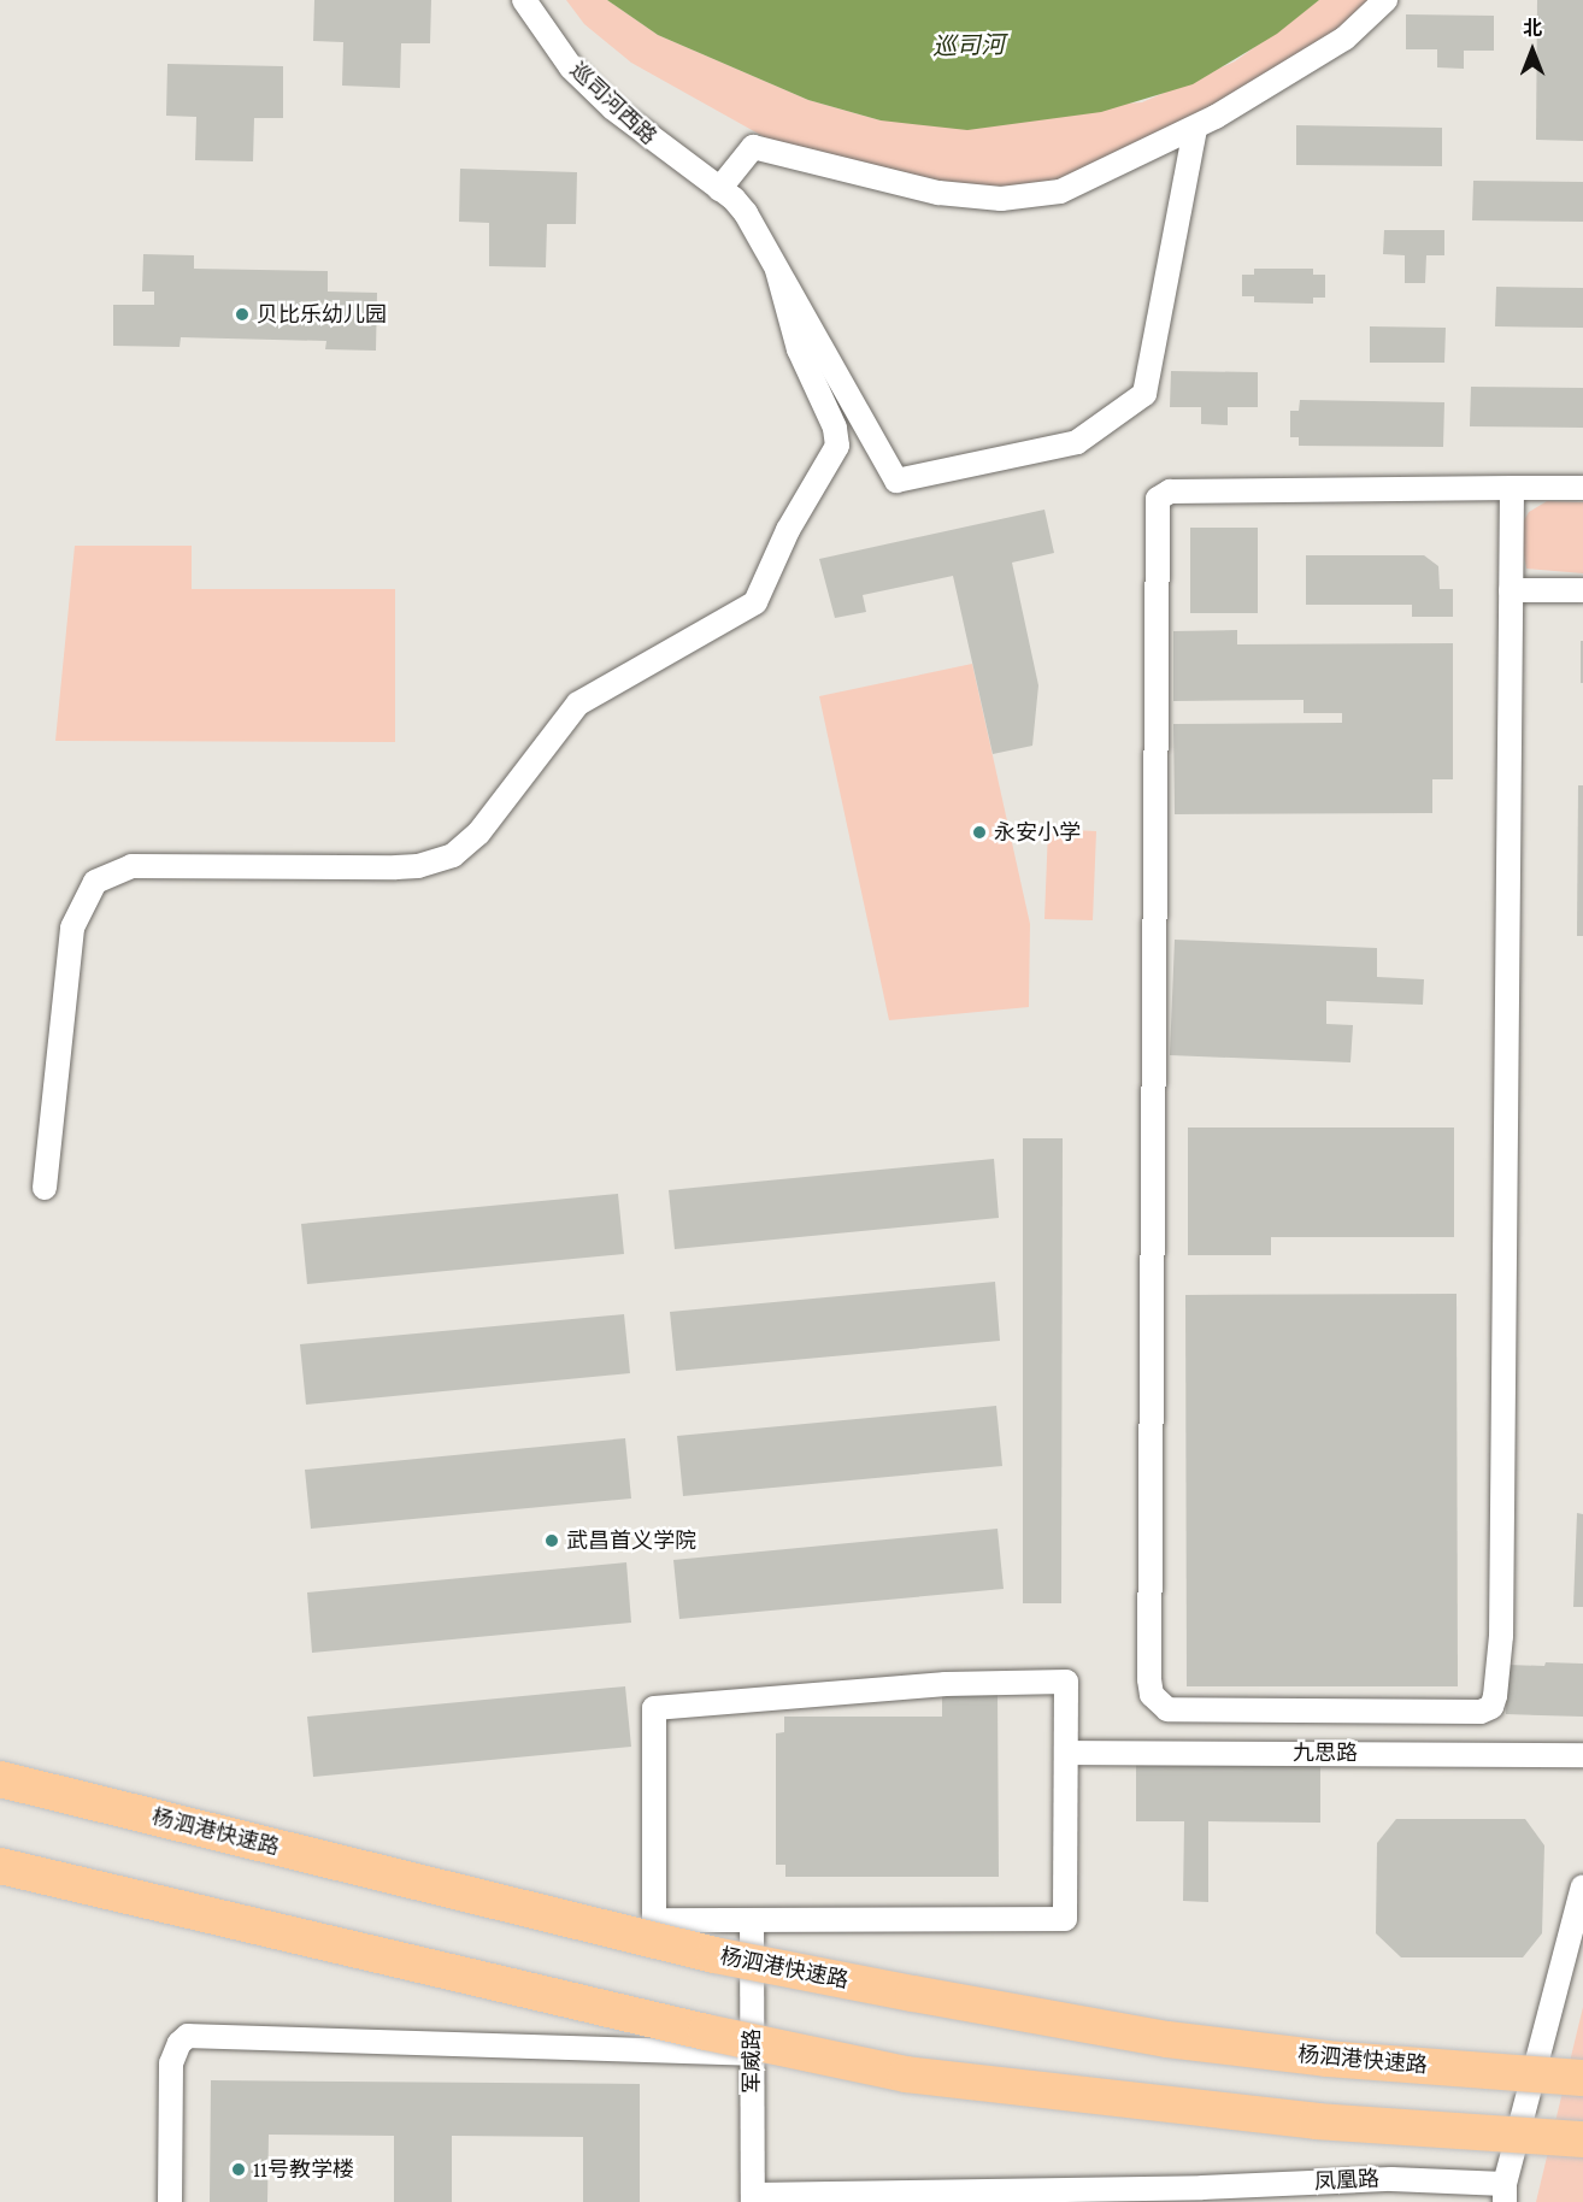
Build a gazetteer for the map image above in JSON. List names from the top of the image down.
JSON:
{
  "streets": {
    "highway": ["杨泗港快速路"],
    "street": [
      "巡司河西路",
      "九思路",
      "军威路",
      "凤凰路"
    ]
  },
  "crossings": [
    ["军威路", "凤凰路"]
  ],
  "water": ["巡司河"],
  "places": [
    "贝比乐幼儿园",
    "永安小学",
    "武昌首义学院",
    "11号教学楼"
  ],
  "north": "top"
}
